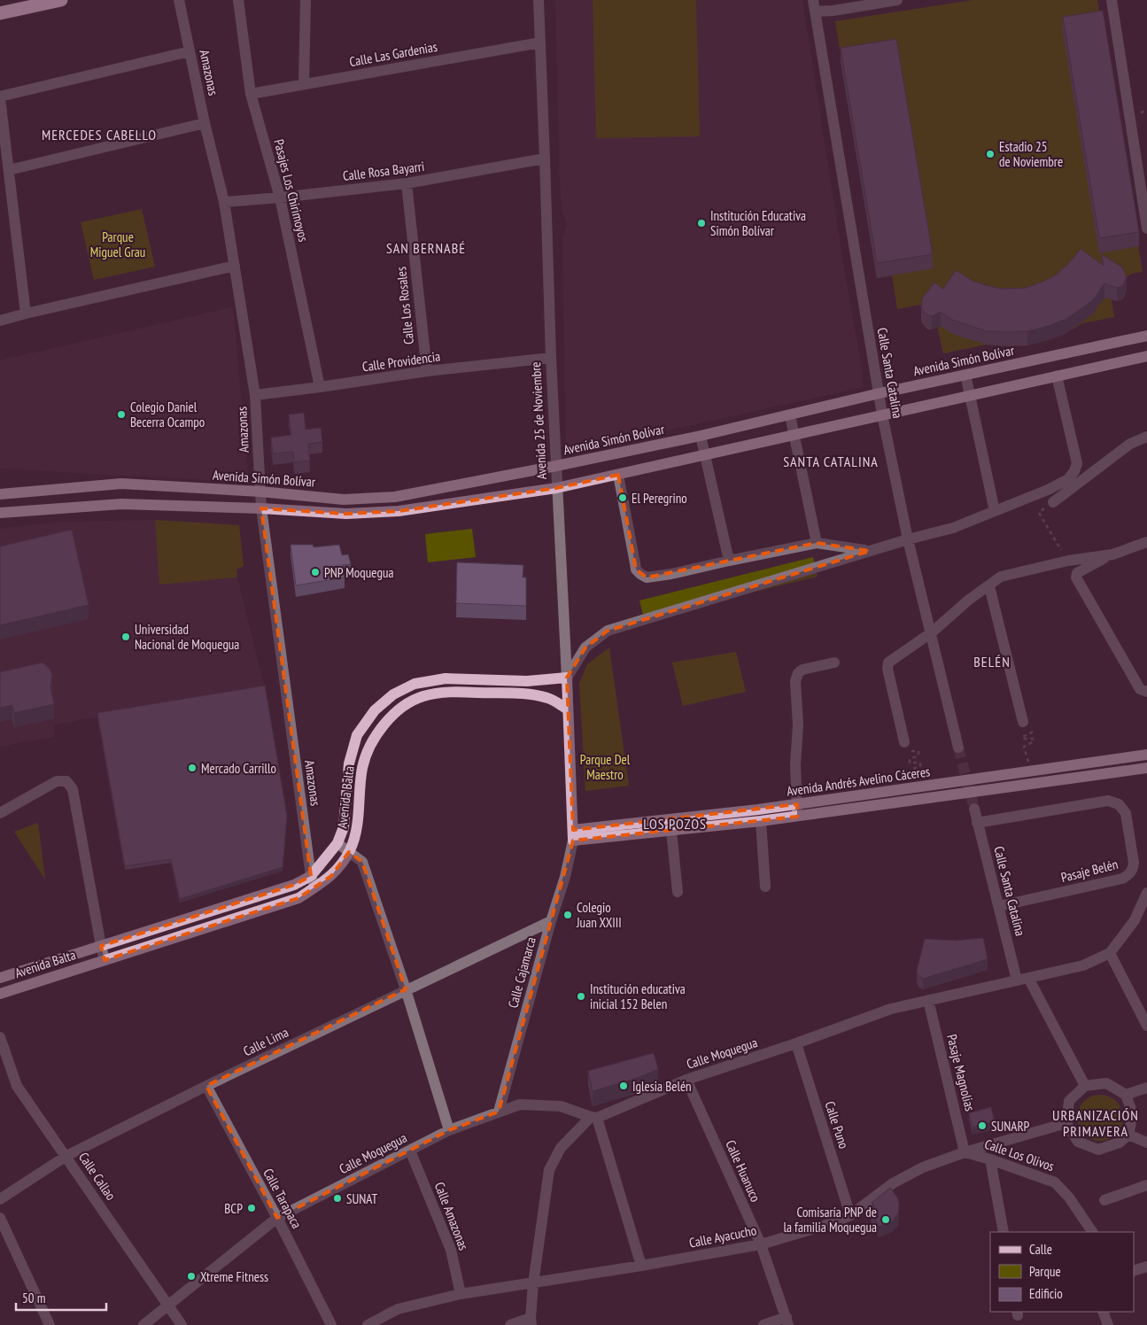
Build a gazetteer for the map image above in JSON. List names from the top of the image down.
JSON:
{
  "streets": {
    "main road": [
      "Avenida Simón Bolívar",
      "Avenida 25 de Noviembre",
      "Avenida Andrés Avelino Cáceres",
      "Avenida Balta"
    ],
    "street": [
      "Calle Las Gardenias",
      "Amazonas",
      "Calle Rosa Bayarri",
      "Pasajes Los Chirimoyos",
      "Calle Los Rosales",
      "Calle Providencia",
      "Calle Santa Catalina",
      "Pasaje Belén",
      "Calle Cajamarca",
      "Calle Lima",
      "Calle Moquegua",
      "Pasaje Magnolias",
      "Calle Puno",
      "Calle Los Olivos",
      "Calle Huanuco",
      "Calle Callao",
      "Calle Tarapaca",
      "Calle Amazonas",
      "Calle Ayacucho"
    ]
  },
  "crossings": [
    ["Calle Las Gardenias", "Pasajes Los Chirimoyos"],
    ["Calle Las Gardenias", "Avenida 25 de Noviembre"],
    ["Amazonas", "Calle Rosa Bayarri"],
    ["Amazonas", "Avenida Simón Bolívar"],
    ["Amazonas", "Calle Providencia"],
    ["Amazonas", "Avenida Balta"],
    ["Calle Rosa Bayarri", "Pasajes Los Chirimoyos"],
    ["Calle Rosa Bayarri", "Calle Los Rosales"],
    ["Calle Rosa Bayarri", "Avenida 25 de Noviembre"],
    ["Pasajes Los Chirimoyos", "Calle Providencia"],
    ["Calle Los Rosales", "Calle Providencia"],
    ["Avenida Simón Bolívar", "Calle Santa Catalina"],
    ["Avenida Simón Bolívar", "Avenida 25 de Noviembre"],
    ["Calle Providencia", "Avenida 25 de Noviembre"],
    ["Calle Santa Catalina", "Pasaje Belén"],
    ["Calle Santa Catalina", "Calle Moquegua"],
    ["Calle Santa Catalina", "Calle Ayacucho"],
    ["Avenida 25 de Noviembre", "Avenida Andrés Avelino Cáceres"],
    ["Avenida 25 de Noviembre", "Avenida Balta"],
    ["Avenida 25 de Noviembre", "Calle Cajamarca"],
    ["Avenida Andrés Avelino Cáceres", "Calle Cajamarca"],
    ["Calle Cajamarca", "Calle Lima"],
    ["Calle Cajamarca", "Calle Moquegua"],
    ["Calle Lima", "Calle Callao"],
    ["Calle Lima", "Calle Tarapaca"],
    ["Calle Moquegua", "Pasaje Magnolias"],
    ["Calle Moquegua", "Calle Puno"],
    ["Calle Moquegua", "Calle Huanuco"],
    ["Calle Moquegua", "Calle Callao"],
    ["Calle Moquegua", "Calle Tarapaca"],
    ["Calle Moquegua", "Calle Amazonas"],
    ["Pasaje Magnolias", "Calle Los Olivos"],
    ["Pasaje Magnolias", "Calle Ayacucho"],
    ["Calle Puno", "Calle Ayacucho"],
    ["Calle Los Olivos", "Calle Ayacucho"],
    ["Calle Huanuco", "Calle Ayacucho"],
    ["Calle Amazonas", "Calle Ayacucho"]
  ],
  "districts": [
    "MERCEDES CABELLO",
    "SAN BERNABÉ",
    "SANTA CATALINA",
    "BELÉN",
    "LOS POZOS",
    "URBANIZACIÓN PRIMAVERA"
  ],
  "parks": ["Parque Miguel Grau", "Parque Del Maestro"],
  "places": [
    "Estadio 25 de Noviembre",
    "Institución Educativa Simón Bolívar",
    "Colegio Daniel Becerra Ocampo",
    "El Peregrino",
    "PNP Moquegua",
    "Universidad Nacional de Moquegua",
    "Mercado Carrillo",
    "Colegio Juan XXIII",
    "Institución educativa inicial 152 Belen",
    "Iglesia Belén",
    "SUNARP",
    "SUNAT",
    "BCP",
    "Comisaría PNP de la familia Moquegua",
    "Xtreme Fitness"
  ],
  "legend": ["Calle", "Parque", "Edificio"],
  "scale_bar": "50 m"
}
